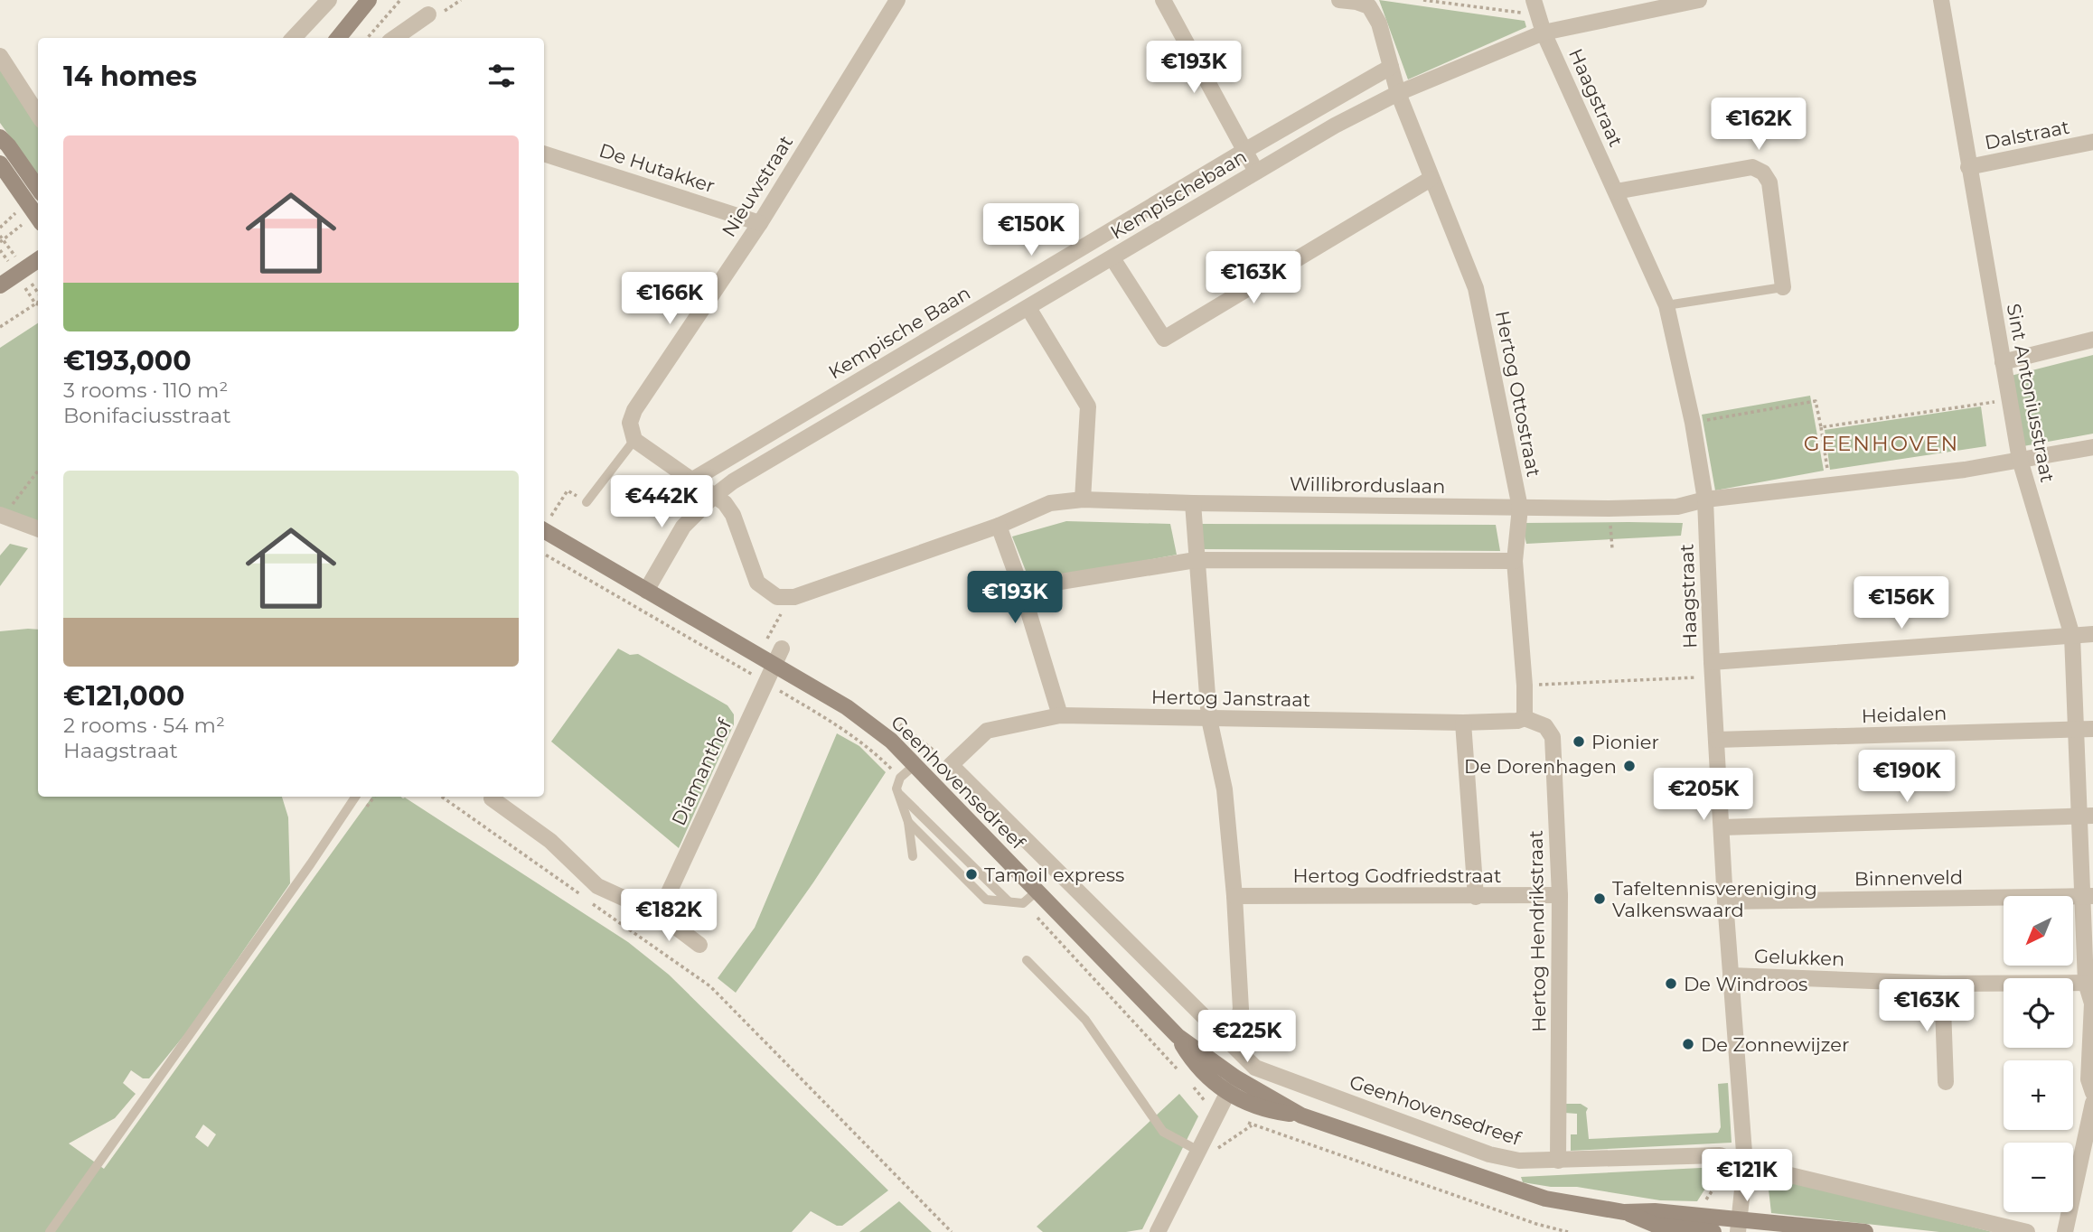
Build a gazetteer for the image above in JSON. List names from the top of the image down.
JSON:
{
  "streets": {
    "street": [
      "Haagstraat",
      "Dalstraat",
      "De Hutakker",
      "Nieuwstraat",
      "Kempischebaan",
      "Kempische Baan",
      "Sint Antoniusstraat",
      "Hertog Ottostraat",
      "Willibrorduslaan",
      "Hertog Janstraat",
      "Heidalen",
      "Diamanthof",
      "Geenhovensedreef",
      "Hertog Godfriedstraat",
      "Binnenveld",
      "Hertog Hendrikstraat",
      "Gelukken"
    ]
  },
  "crossings": [
    ["Haagstraat", "Kempischebaan"],
    ["Haagstraat", "Willibrorduslaan"],
    ["Haagstraat", "Heidalen"],
    ["Haagstraat", "Geenhovensedreef"],
    ["Haagstraat", "Binnenveld"],
    ["Haagstraat", "Gelukken"],
    ["Dalstraat", "Sint Antoniusstraat"],
    ["De Hutakker", "Nieuwstraat"],
    ["Kempischebaan", "Hertog Ottostraat"],
    ["Kempischebaan", "Geenhovensedreef"],
    ["Kempische Baan", "Hertog Ottostraat"],
    ["Sint Antoniusstraat", "Willibrorduslaan"],
    ["Sint Antoniusstraat", "Heidalen"],
    ["Sint Antoniusstraat", "Binnenveld"],
    ["Sint Antoniusstraat", "Gelukken"],
    ["Hertog Ottostraat", "Willibrorduslaan"],
    ["Hertog Ottostraat", "Hertog Janstraat"],
    ["Hertog Ottostraat", "Hertog Hendrikstraat"],
    ["Hertog Janstraat", "Geenhovensedreef"],
    ["Hertog Janstraat", "Hertog Hendrikstraat"],
    ["Diamanthof", "Geenhovensedreef"],
    ["Geenhovensedreef", "Hertog Hendrikstraat"],
    ["Hertog Godfriedstraat", "Hertog Hendrikstraat"]
  ],
  "districts": ["GEENHOVEN"],
  "places": [
    "Pionier",
    "De Dorenhagen",
    "Tamoil express",
    "Tafeltennisvereniging Valkenswaard",
    "De Windroos",
    "De Zonnewijzer"
  ],
  "north": "bottom left",
  "page": {
    "heading": "14 homes",
    "price": [
      "€193K",
      "€162K",
      "€150K",
      "€163K",
      "€166K",
      "€442K",
      "€193K",
      "€156K",
      "€190K",
      "€205K",
      "€182K",
      "€163K",
      "€225K",
      "€121K"
    ],
    "list": [
      {
        "name": "€193,000",
        "note": "3 rooms · 110 m² · Bonifaciusstraat"
      },
      {
        "name": "€121,000",
        "note": "2 rooms · 54 m² · Haagstraat"
      }
    ],
    "map_buttons": ["+", "−"]
  }
}
